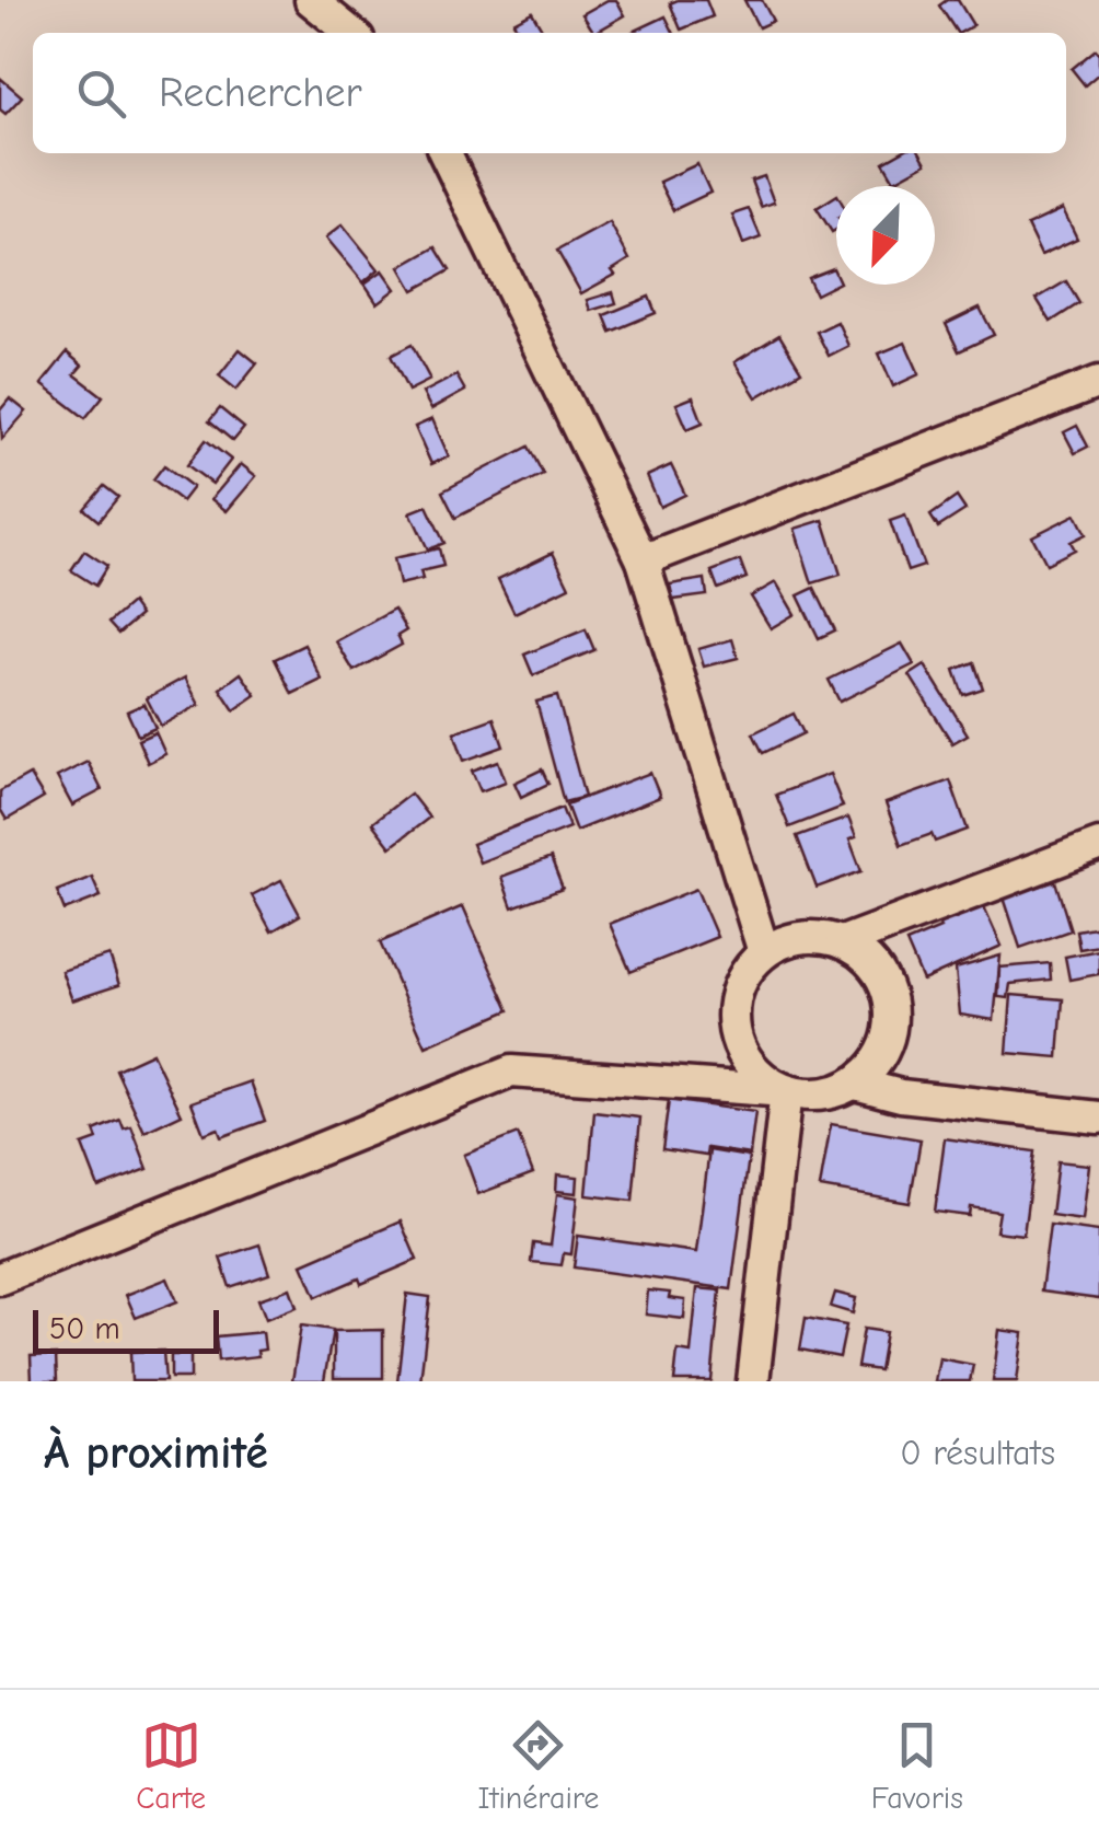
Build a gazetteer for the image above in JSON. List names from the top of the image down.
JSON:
{
  "scale_bar": "50 m",
  "north": "bottom left",
  "page": {
    "search": "Rechercher",
    "scale": "50 m",
    "heading": ["À proximité", "0 résultats"],
    "nav": ["Carte", "Itinéraire", "Favoris"]
  }
}
